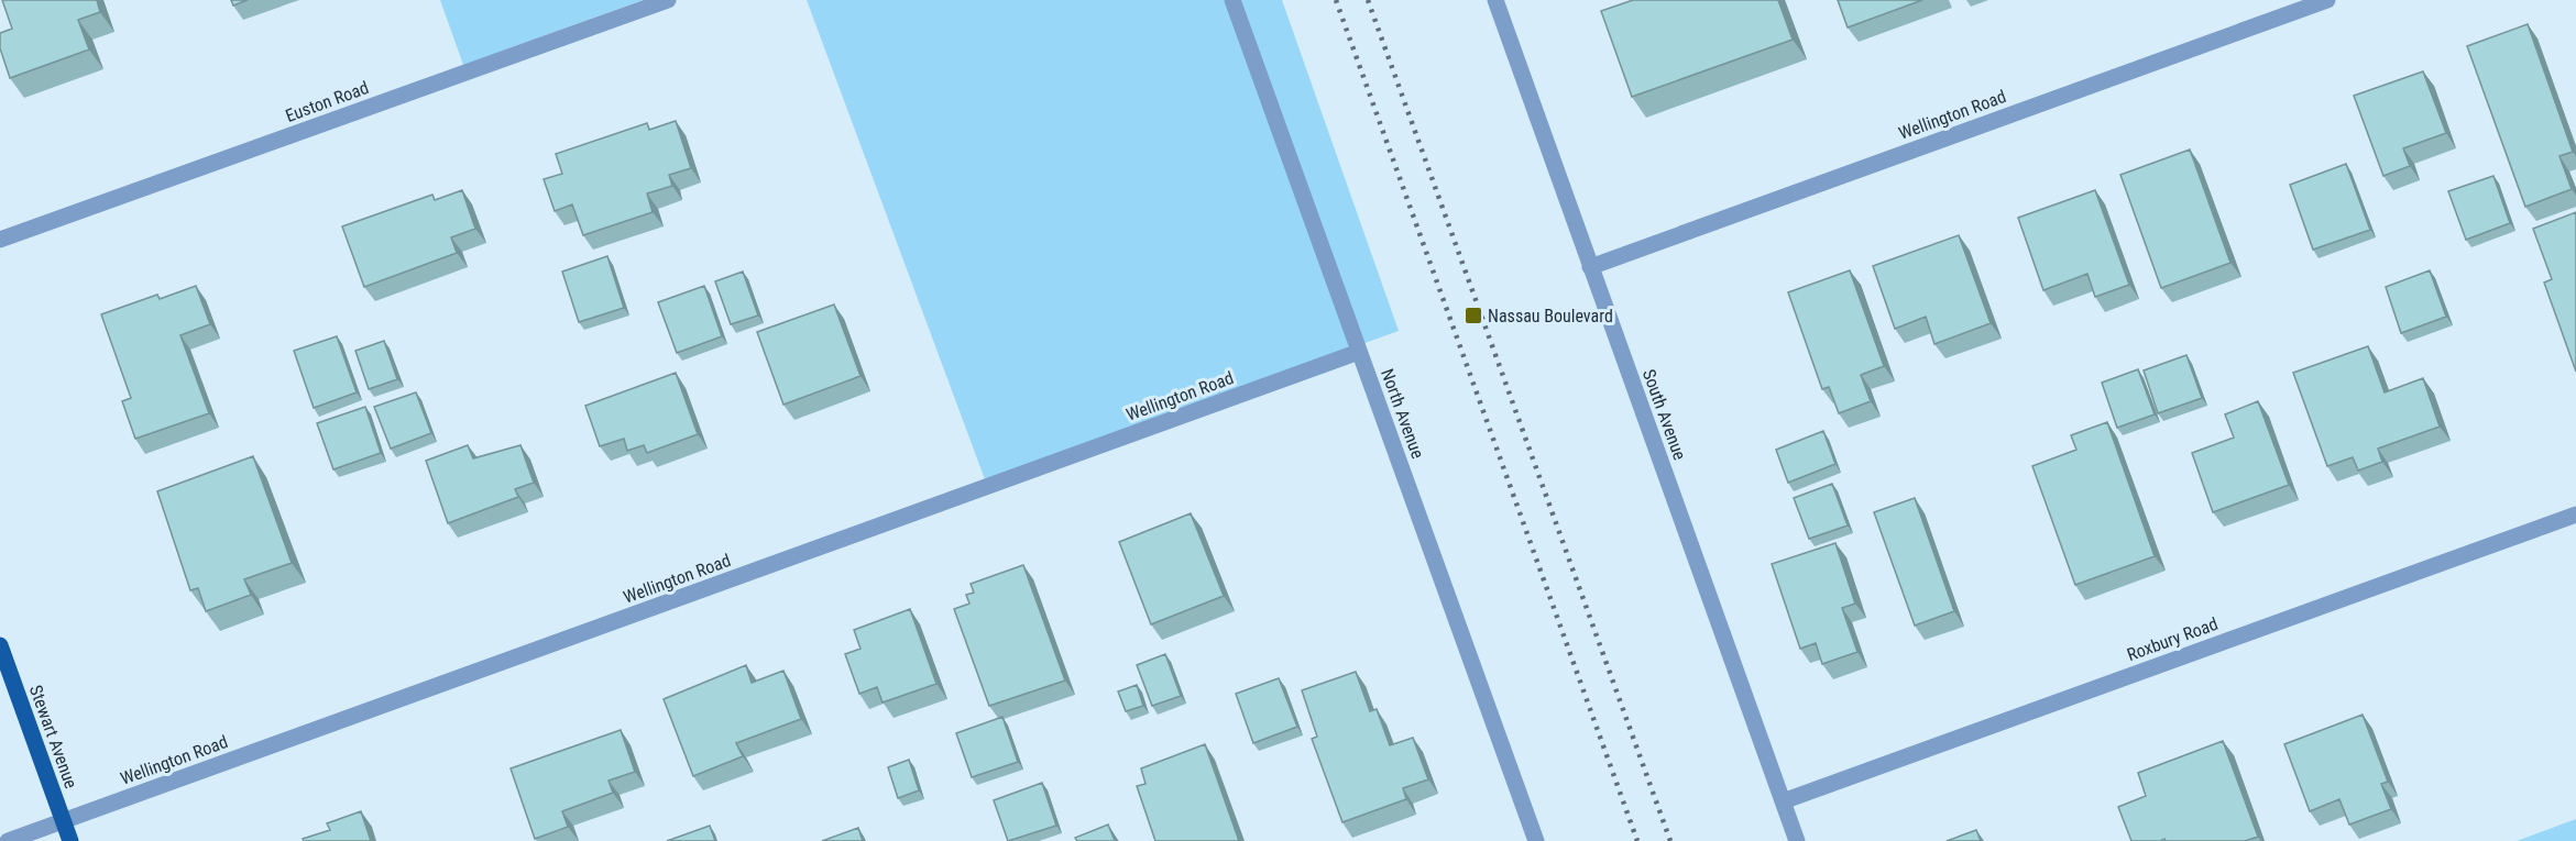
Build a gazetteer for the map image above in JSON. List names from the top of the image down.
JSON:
{
  "streets": {
    "main road": ["Stewart Avenue"],
    "street": [
      "Euston Road",
      "Wellington Road",
      "North Avenue",
      "South Avenue",
      "Roxbury Road"
    ]
  },
  "crossings": [
    ["Wellington Road", "North Avenue"],
    ["Wellington Road", "South Avenue"],
    ["Wellington Road", "Stewart Avenue"],
    ["South Avenue", "Roxbury Road"]
  ],
  "places": {
    "transit": ["Nassau Boulevard"]
  }
}
